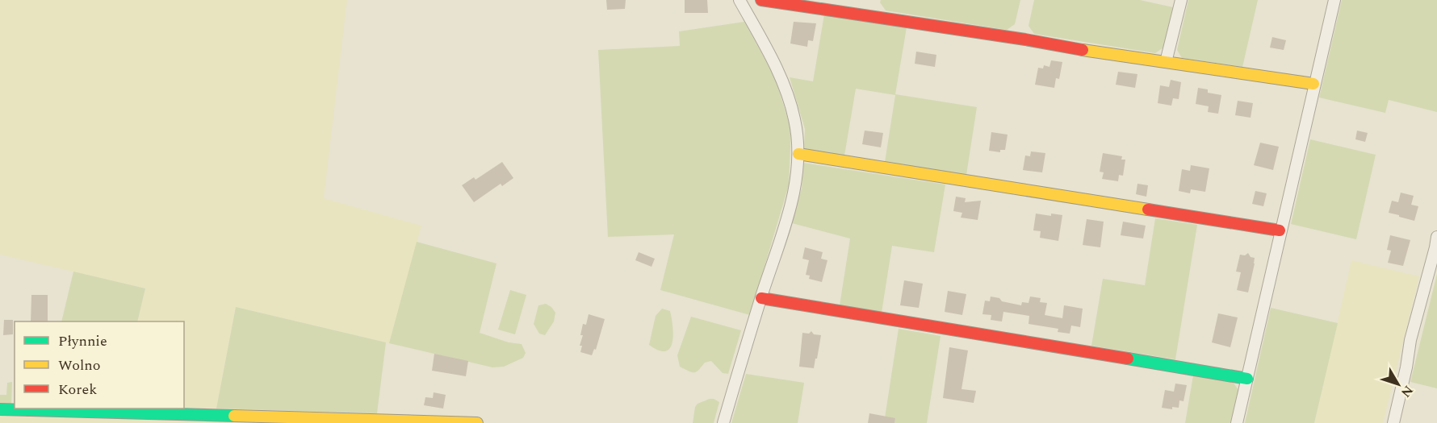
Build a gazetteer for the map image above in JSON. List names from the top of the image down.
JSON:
{
  "legend": ["Płynnie", "Wolno", "Korek"],
  "north": "bottom right"
}
